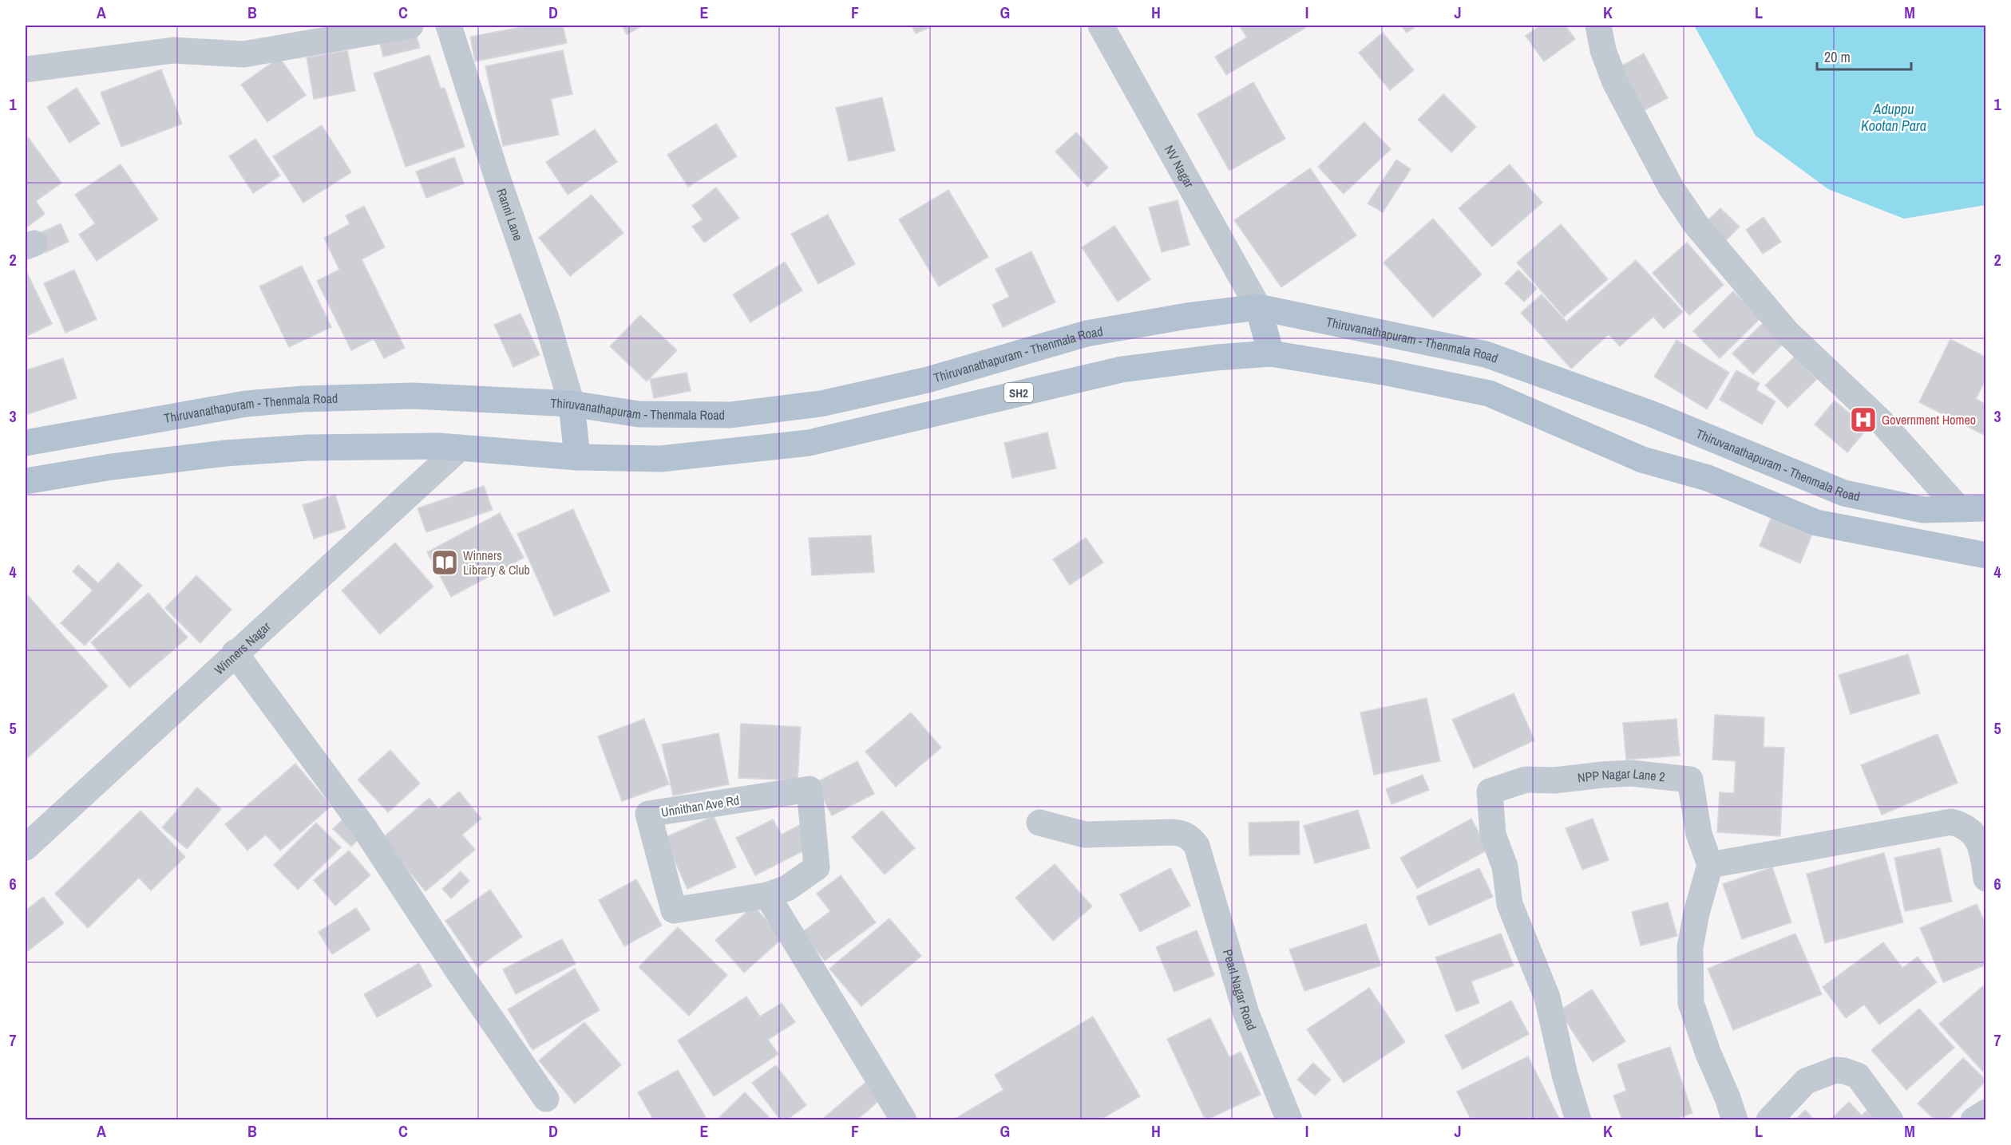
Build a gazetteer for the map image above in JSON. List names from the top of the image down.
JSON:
{
  "streets": {
    "main road": ["Thiruvanathapuram - Thenmala Road", "SH2"],
    "street": [
      "NV Nagar",
      "Ranni Lane",
      "Winners Nagar",
      "NPP Nagar Lane 2",
      "Unnithan Ave Rd",
      "Pearl Nagar Road"
    ]
  },
  "crossings": [
    ["NV Nagar", "Thiruvanathapuram - Thenmala Road"],
    ["Ranni Lane", "Thiruvanathapuram - Thenmala Road"],
    ["SH2", "Winners Nagar"]
  ],
  "water": ["Aduppu Kootan Para"],
  "places": {
    "hospital": ["Government Homeo"],
    "library": ["Winners Library & Club"]
  },
  "scale_bar": "20 m",
  "grid": {
    "columns": [
      "A",
      "B",
      "C",
      "D",
      "E",
      "F",
      "G",
      "H",
      "I",
      "J",
      "K",
      "L",
      "M"
    ],
    "rows": [
      "1",
      "2",
      "3",
      "4",
      "5",
      "6",
      "7"
    ]
  }
}
